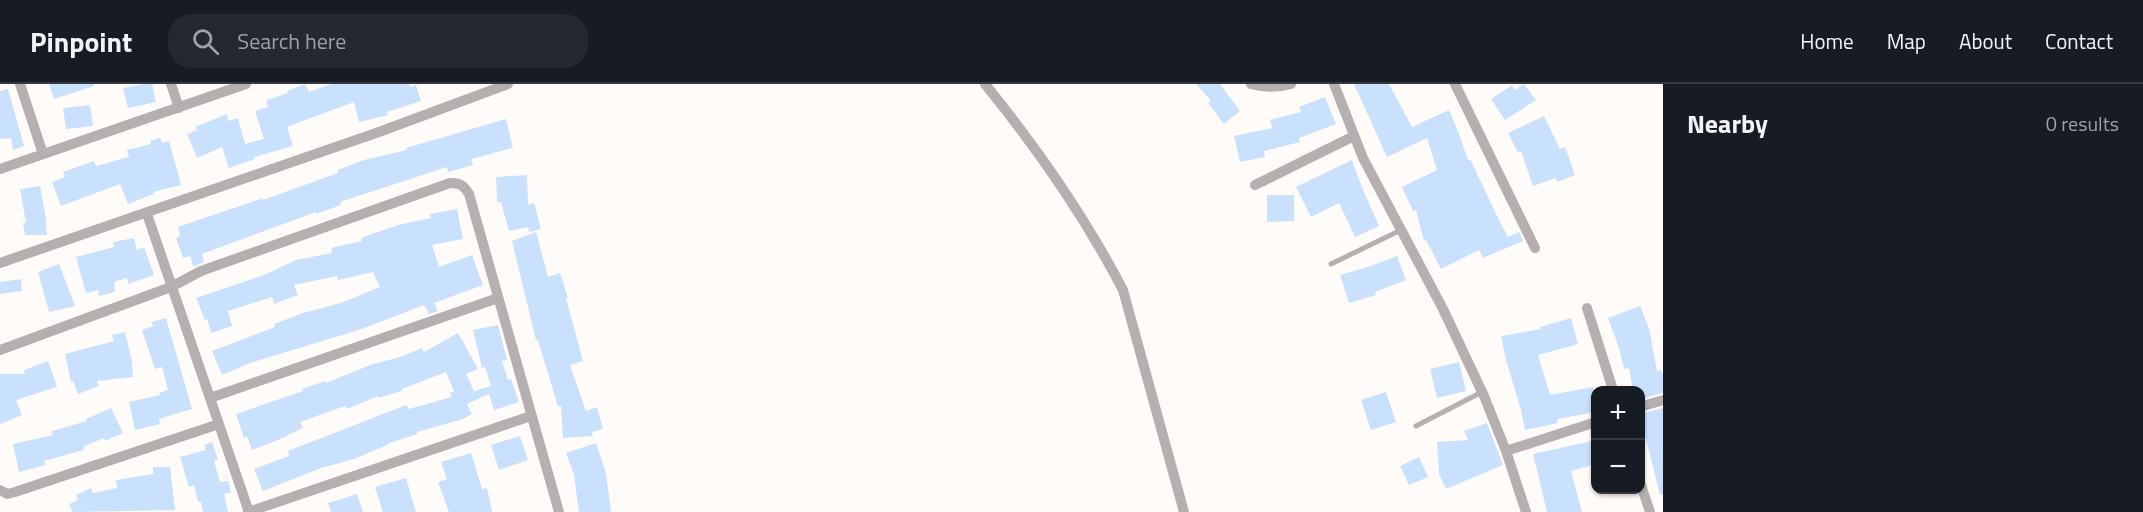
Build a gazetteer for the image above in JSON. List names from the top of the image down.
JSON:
{
  "page": {
    "header": "Pinpoint",
    "search": "Search here",
    "nav": [
      "Home",
      "Map",
      "About",
      "Contact"
    ],
    "heading": ["Nearby", "0 results"],
    "map_buttons": ["+", "−"]
  }
}
